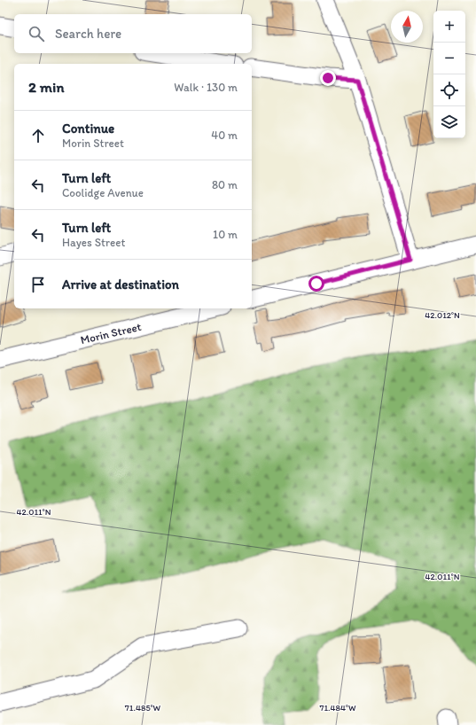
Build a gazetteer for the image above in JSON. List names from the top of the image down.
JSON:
{
  "streets": {
    "street": ["Morin Street"]
  },
  "north": "top",
  "page": {
    "map_buttons": ["+", "−"],
    "search": "Search here",
    "heading": ["2 min", "Walk · 130 m"],
    "list": [
      ["Continue", "Morin Street", "40 m"],
      ["Turn left", "Coolidge Avenue", "80 m"],
      ["Turn left", "Hayes Street", "10 m"],
      "Arrive at destination"
    ]
  },
  "coordinates": [
    "42.012°N",
    "42.011°N",
    "71.485°W",
    "71.484°W"
  ]
}
